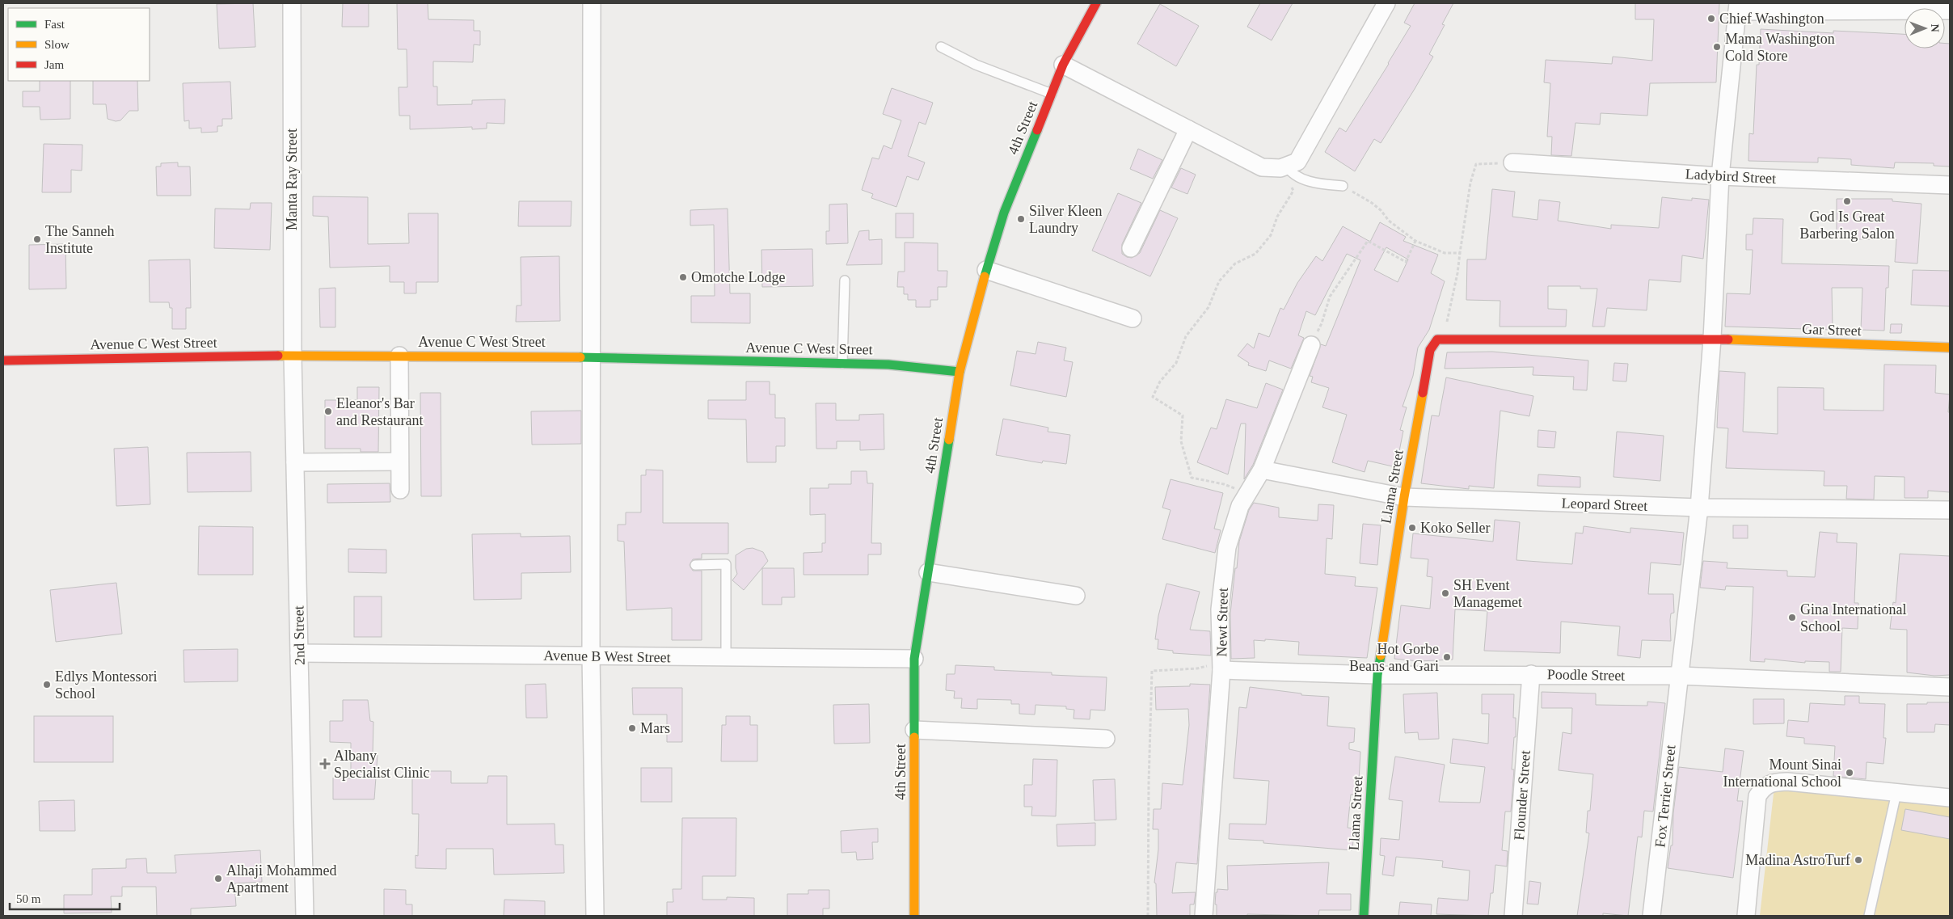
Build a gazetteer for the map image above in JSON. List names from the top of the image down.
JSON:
{
  "streets": {
    "street": [
      "4th Street",
      "Ladybird Street",
      "Manta Ray Street",
      "Gar Street",
      "Avenue C West Street",
      "Llama Street",
      "Leopard Street",
      "Newt Street",
      "2nd Street",
      "Avenue B West Street",
      "Poodle Street",
      "Flounder Street",
      "Fox Terrier Street"
    ]
  },
  "crossings": [
    ["4th Street", "Avenue C West Street"],
    ["4th Street", "Avenue B West Street"],
    ["Ladybird Street", "Fox Terrier Street"],
    ["Manta Ray Street", "Avenue C West Street"],
    ["Manta Ray Street", "2nd Street"],
    ["Gar Street", "Fox Terrier Street"],
    ["Avenue C West Street", "2nd Street"],
    ["Llama Street", "Leopard Street"],
    ["Llama Street", "Poodle Street"],
    ["Leopard Street", "Newt Street"],
    ["Leopard Street", "Fox Terrier Street"],
    ["Newt Street", "Poodle Street"],
    ["2nd Street", "Avenue B West Street"],
    ["Poodle Street", "Flounder Street"],
    ["Poodle Street", "Fox Terrier Street"]
  ],
  "places": {
    "other": [
      "Chief Washington",
      "Mama Washington Cold Store",
      "God Is Great Barbering Salon",
      "Silver Kleen Laundry",
      "The Sanneh Institute",
      "Omotche Lodge",
      "Eleanor's Bar and Restaurant",
      "Koko Seller",
      "SH Event Managemet",
      "Gina International School",
      "Hot Gorbe Beans and Gari",
      "Edlys Montessori School",
      "Mars",
      "Mount Sinai International School",
      "Madina AstroTurf",
      "Alhaji Mohammed Apartment"
    ],
    "health": ["Albany Specialist Clinic"]
  },
  "legend": ["Fast", "Slow", "Jam"],
  "scale_bar": "50 m",
  "north": "right"
}
